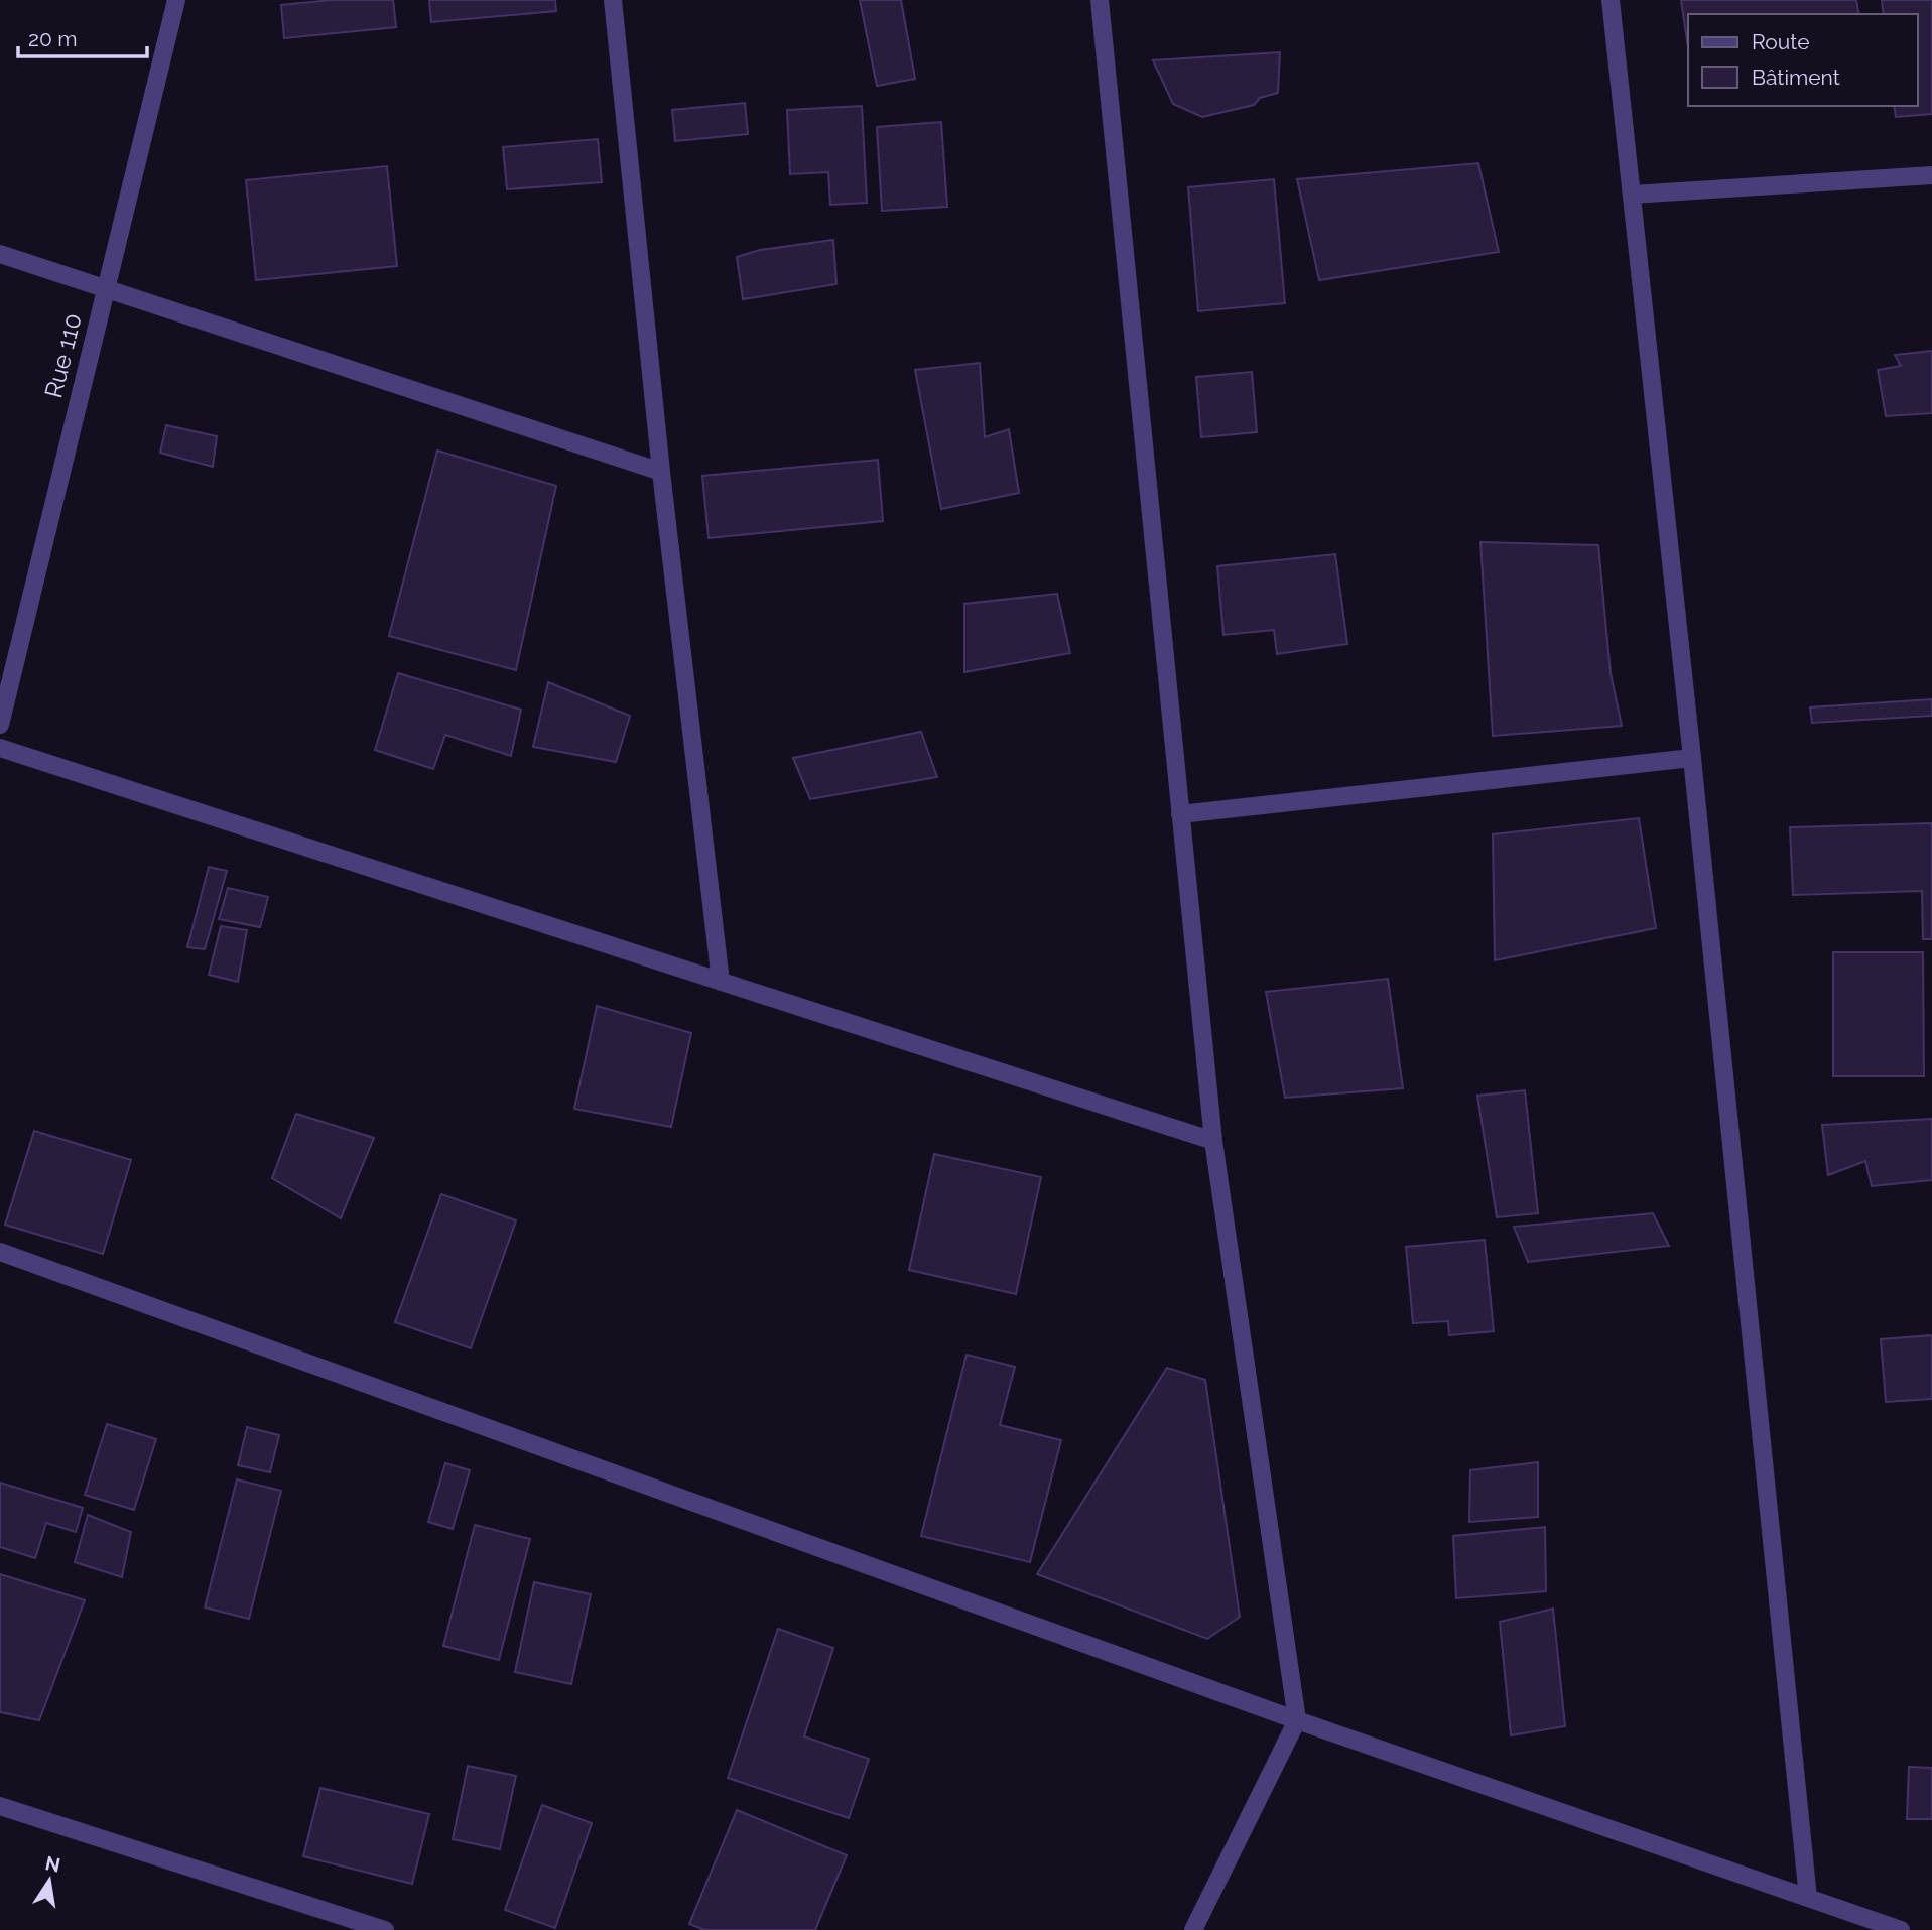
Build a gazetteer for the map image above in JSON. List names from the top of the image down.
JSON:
{
  "streets": {
    "street": ["Rue 110"]
  },
  "legend": ["Route", "Bâtiment"],
  "scale_bar": "20 m",
  "north": "top"
}
